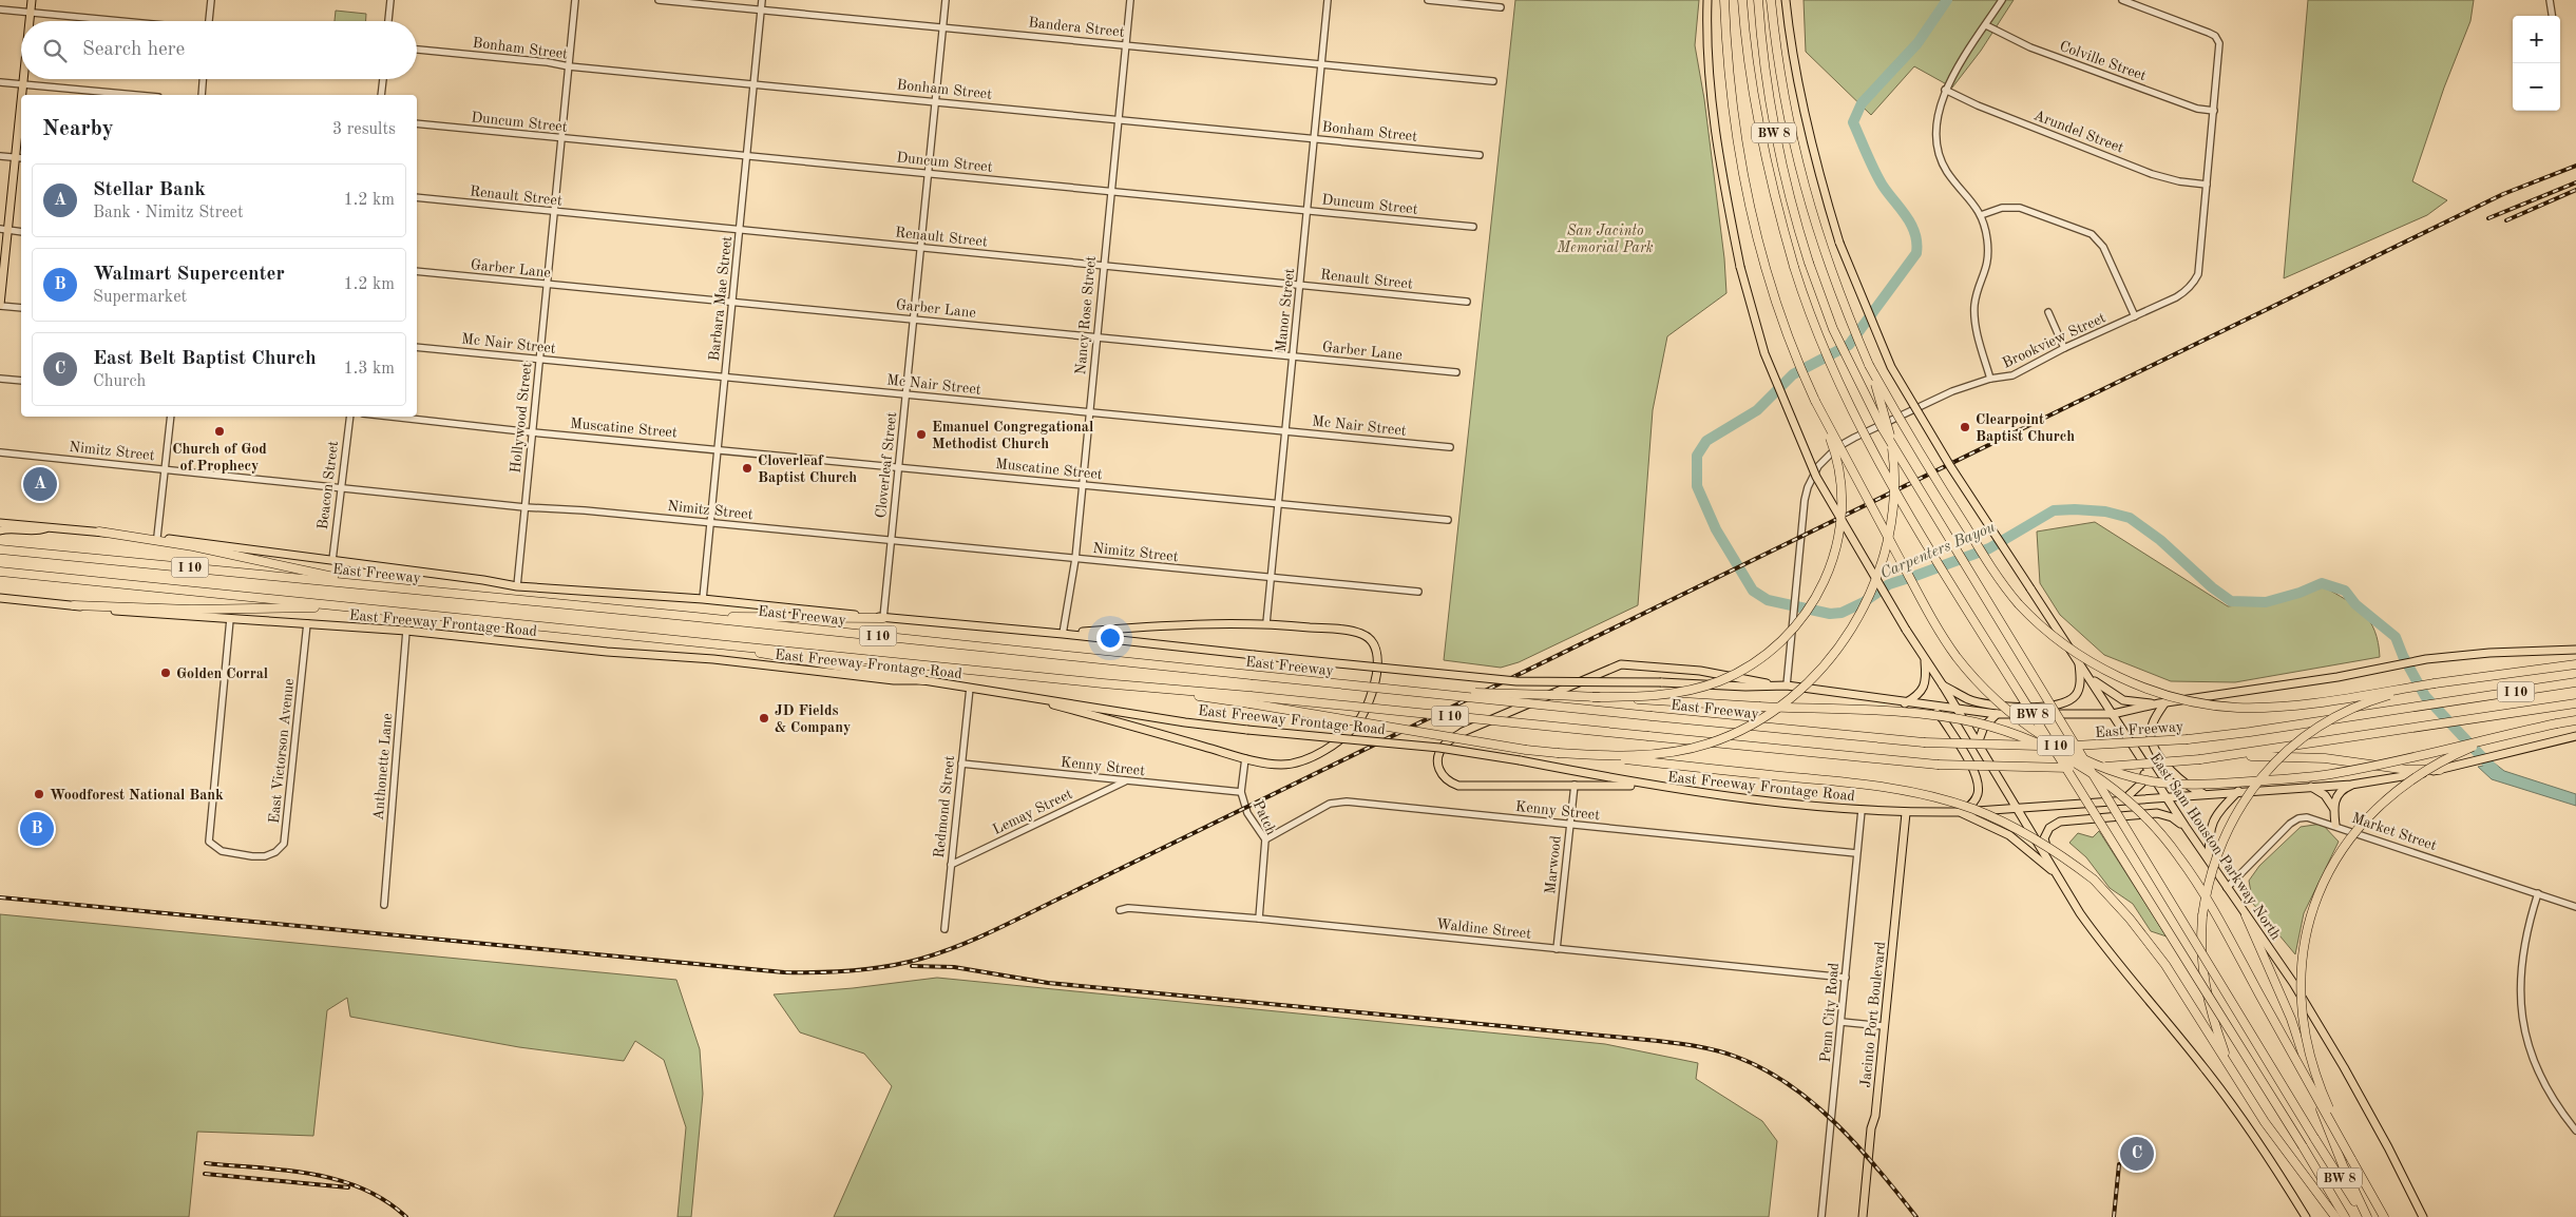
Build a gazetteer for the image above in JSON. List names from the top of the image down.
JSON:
{
  "streets": {
    "highway": ["BW 8", "I 10", "East Freeway"],
    "main road": ["East Freeway Frontage Road", "East Sam Houston Parkway North", "Jacinto Port Boulevard"],
    "street": [
      "Bandera Street",
      "Bonham Street",
      "Colville Street",
      "Duncum Street",
      "Arundel Street",
      "Renault Street",
      "Garber Lane",
      "Barbara Mae Street",
      "Manor Street",
      "Nancy Rose Street",
      "Brookview Street",
      "Mc Nair Street",
      "Hollywood Street",
      "Muscatine Street",
      "Nimitz Street",
      "Cloverleaf Street",
      "Beacon Street",
      "East Victorson Avenue",
      "Kenny Street",
      "Anthonette Lane",
      "Redmond Street",
      "Lemay Street",
      "Patch",
      "Market Street",
      "Marwood",
      "Waldine Street",
      "Penn City Road"
    ]
  },
  "crossings": [
    ["Bandera Street", "Barbara Mae Street"],
    ["Bandera Street", "Manor Street"],
    ["Bandera Street", "Nancy Rose Street"],
    ["Bandera Street", "Cloverleaf Street"],
    ["Bonham Street", "Barbara Mae Street"],
    ["Bonham Street", "Manor Street"],
    ["Bonham Street", "Nancy Rose Street"],
    ["Bonham Street", "Hollywood Street"],
    ["Bonham Street", "Cloverleaf Street"],
    ["Colville Street", "Brookview Street"],
    ["Duncum Street", "Barbara Mae Street"],
    ["Duncum Street", "Manor Street"],
    ["Duncum Street", "Nancy Rose Street"],
    ["Duncum Street", "Hollywood Street"],
    ["Duncum Street", "Cloverleaf Street"],
    ["Arundel Street", "Brookview Street"],
    ["Renault Street", "Barbara Mae Street"],
    ["Renault Street", "Manor Street"],
    ["Renault Street", "Nancy Rose Street"],
    ["Renault Street", "Hollywood Street"],
    ["Renault Street", "Cloverleaf Street"],
    ["Garber Lane", "Barbara Mae Street"],
    ["Garber Lane", "Manor Street"],
    ["Garber Lane", "Nancy Rose Street"],
    ["Garber Lane", "Hollywood Street"],
    ["Garber Lane", "Cloverleaf Street"],
    ["Barbara Mae Street", "Mc Nair Street"],
    ["Barbara Mae Street", "Muscatine Street"],
    ["Barbara Mae Street", "Nimitz Street"],
    ["Manor Street", "Mc Nair Street"],
    ["Manor Street", "Muscatine Street"],
    ["Manor Street", "Nimitz Street"],
    ["Nancy Rose Street", "Mc Nair Street"],
    ["Nancy Rose Street", "Muscatine Street"],
    ["Nancy Rose Street", "Nimitz Street"],
    ["Mc Nair Street", "Hollywood Street"],
    ["Mc Nair Street", "Cloverleaf Street"],
    ["Hollywood Street", "Muscatine Street"],
    ["Hollywood Street", "Nimitz Street"],
    ["Muscatine Street", "Cloverleaf Street"],
    ["Nimitz Street", "Cloverleaf Street"],
    ["Nimitz Street", "Beacon Street"],
    ["East Freeway Frontage Road", "East Victorson Avenue"],
    ["East Freeway Frontage Road", "Anthonette Lane"],
    ["East Freeway Frontage Road", "Redmond Street"],
    ["East Freeway Frontage Road", "East Sam Houston Parkway North"],
    ["East Freeway Frontage Road", "Penn City Road"],
    ["East Freeway Frontage Road", "Jacinto Port Boulevard"],
    ["Kenny Street", "Redmond Street"],
    ["Kenny Street", "Lemay Street"],
    ["Kenny Street", "Patch"],
    ["Kenny Street", "Marwood"],
    ["Kenny Street", "Penn City Road"],
    ["Redmond Street", "Lemay Street"],
    ["Patch", "Waldine Street"],
    ["Market Street", "East Sam Houston Parkway North"],
    ["Marwood", "Waldine Street"],
    ["Waldine Street", "Penn City Road"]
  ],
  "water": ["Carpenters Bayou"],
  "parks": ["San Jacinto Memorial Park"],
  "places": [
    "Clearpoint Baptist Church",
    "Church of God of Prophecy",
    "Emanuel Congregational Methodist Church",
    "Cloverleaf Baptist Church",
    "Golden Corral",
    "JD Fields & Company",
    "Woodforest National Bank"
  ],
  "page": {
    "map_buttons": ["+", "−"],
    "search": "Search here",
    "heading": ["Nearby", "3 results"],
    "list": [
      {
        "mark": "A",
        "name": "Stellar Bank",
        "note": "Bank · Nimitz Street",
        "value": "1.2 km"
      },
      {
        "mark": "B",
        "name": "Walmart Supercenter",
        "note": "Supermarket",
        "value": "1.2 km"
      },
      {
        "mark": "C",
        "name": "East Belt Baptist Church",
        "note": "Church",
        "value": "1.3 km"
      }
    ],
    "pins": ["A", "B", "C"]
  }
}
